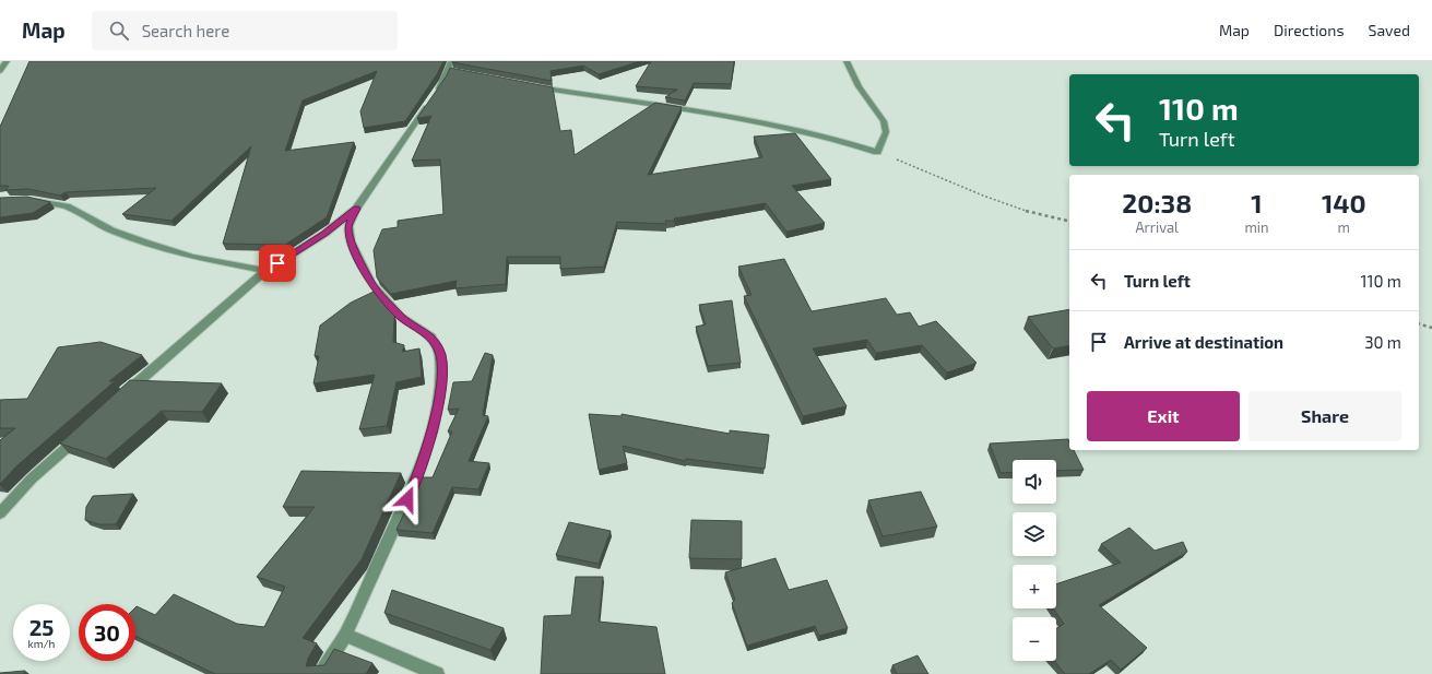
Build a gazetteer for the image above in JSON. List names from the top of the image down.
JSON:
{
  "page": {
    "header": "Map",
    "search": "Search here",
    "nav": ["Map", "Directions", "Saved"],
    "turn": ["110 m", "Turn left"],
    "eta": [
      "20:38",
      "Arrival",
      "1",
      "min",
      "140",
      "m"
    ],
    "list": [
      {
        "name": "Turn left",
        "value": "110 m"
      },
      {
        "name": "Arrive at destination",
        "value": "30 m"
      }
    ],
    "buttons": ["Exit", "Share"],
    "map_buttons": ["+", "−"],
    "speed": "25 km/h",
    "limit": "30"
  }
}
